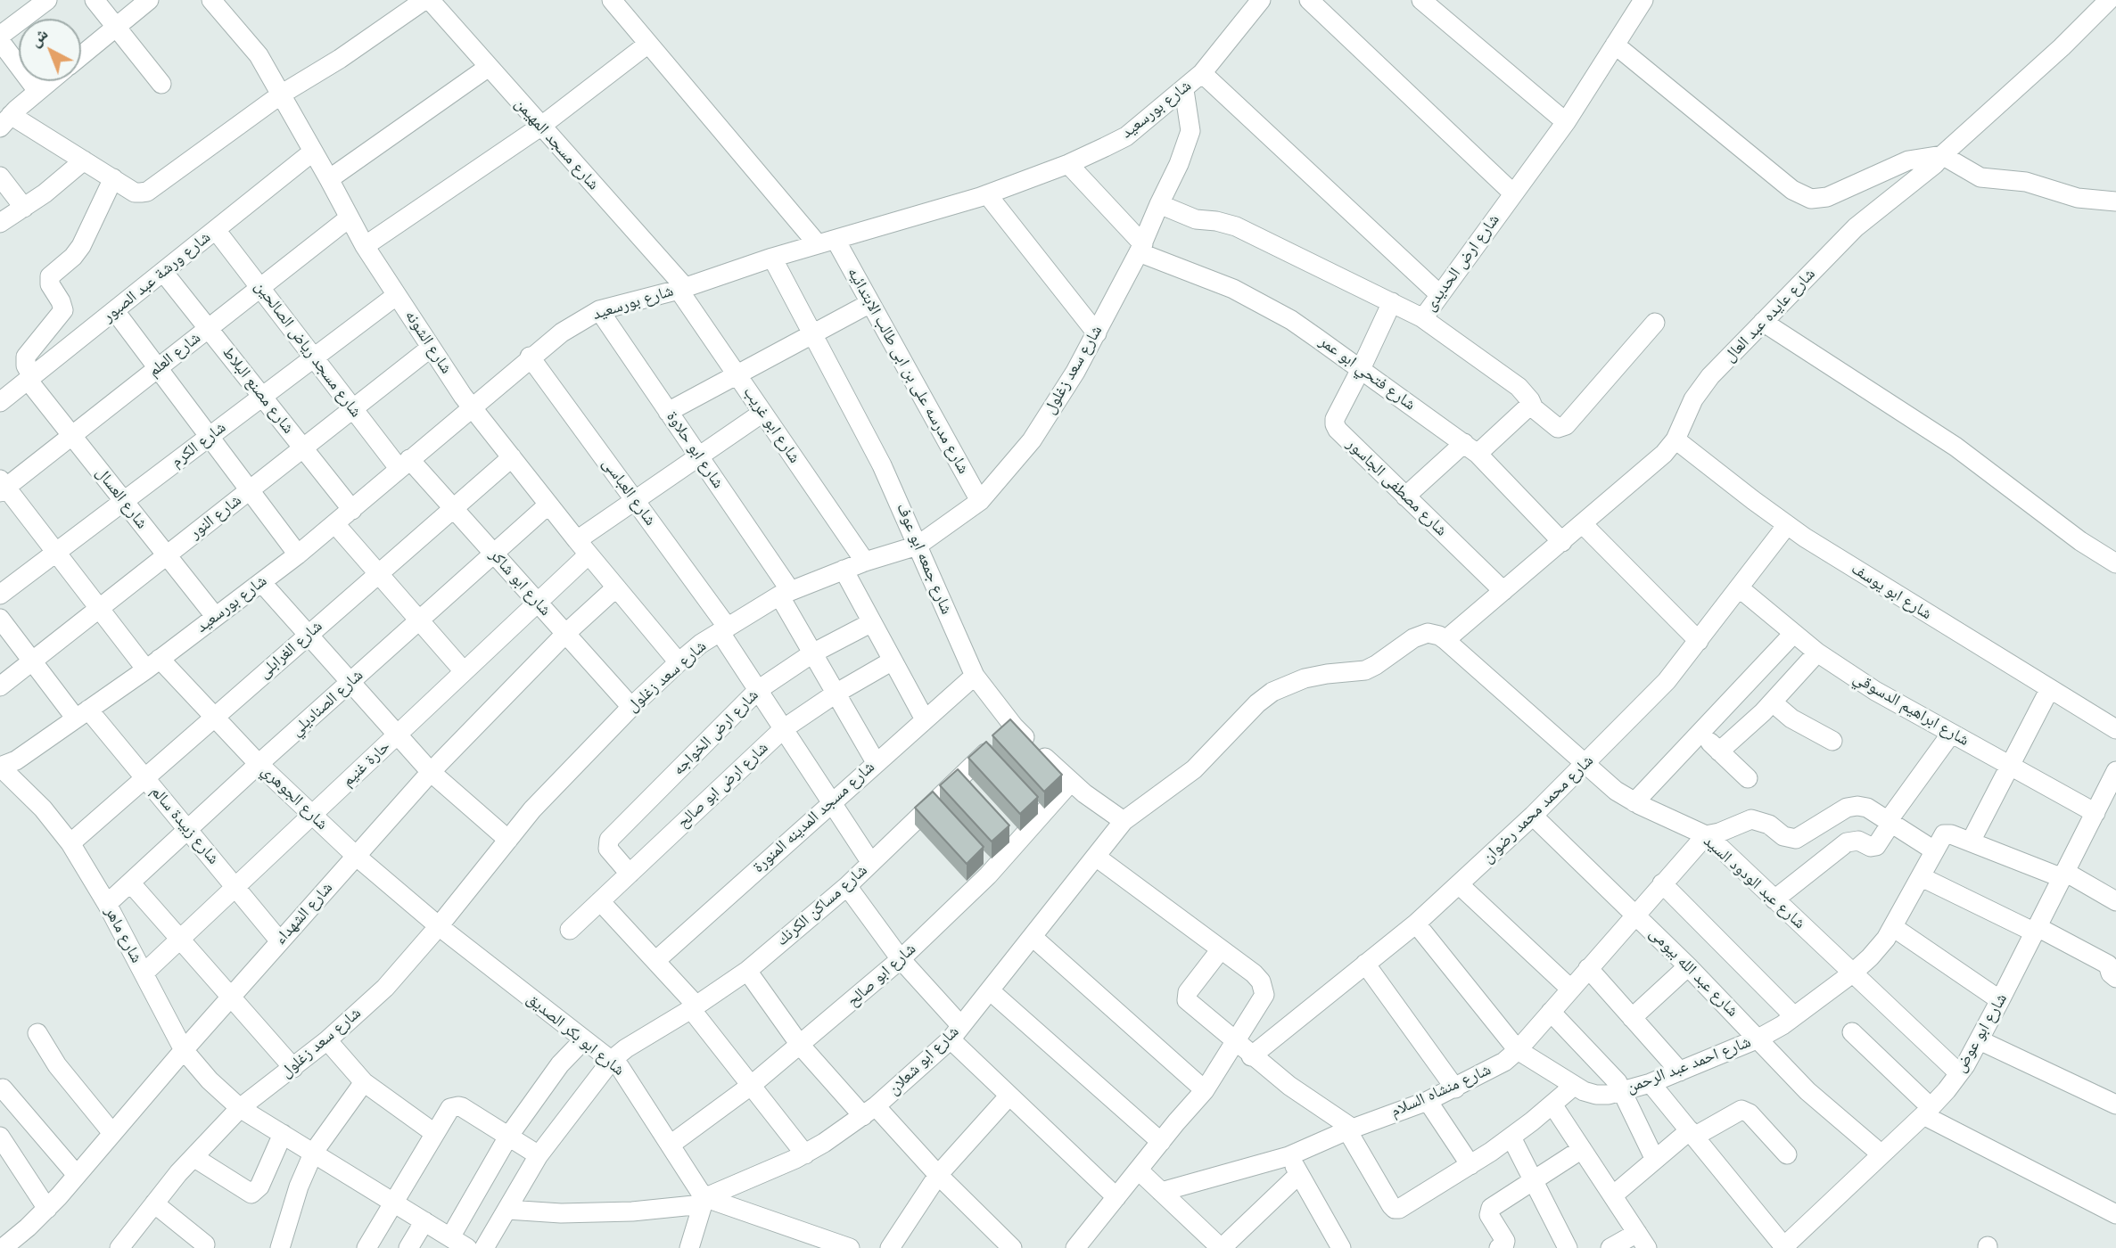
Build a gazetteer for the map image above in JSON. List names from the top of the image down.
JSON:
{
  "streets": {
    "street": [
      "شارع بورسعيد",
      "شارع مسجد المهيمن",
      "شارع ارض الحديدى",
      "شارع ورشة عبد الصبور",
      "شارع عايده عبد العال",
      "شارع الشونه",
      "شارع مسجد رياض الصالحين",
      "شارع العلم",
      "شارع سعد زغلول",
      "شارع مدرسه على بن ابى طالب الابتدائيه",
      "شارع فتحي ابو عمر",
      "شارع مصنع البلاط",
      "شارع ابو غريب",
      "شارع الكرم",
      "شارع ابو حلاوة",
      "شارع مصطفى الجاسور",
      "شارع العباسى",
      "شارع العسال",
      "شارع النور",
      "شارع جمعه ابو عوف",
      "شارع ابو شاكر",
      "شارع ابو يوسف",
      "شارع الغرابلى",
      "شارع الصناديلي",
      "شارع ابراهيم الدسوقي",
      "شارع ارض الخواجه",
      "حارة غنيم",
      "شارع ارض ابو صالح",
      "شارع الجوهري",
      "شارع محمد محمد رضوان",
      "شارع مسجد المدينه المنورة",
      "شارع زبيدة سالم",
      "شارع عبد الودود السيد",
      "شارع مساكن الكرنك",
      "شارع الشهداء",
      "شارع ماهر",
      "شارع عبد الله بيومى",
      "شارع ابو صالح",
      "شارع ابو عوض",
      "شارع ابو بكر الصديق",
      "شارع ابو شعلان",
      "شارع احمد عبد الرحمن",
      "شارع منشاه السلام"
    ]
  },
  "crossings": [
    ["شارع بورسعيد", "شارع مسجد المهيمن"],
    ["شارع بورسعيد", "شارع الشونه"],
    ["شارع بورسعيد", "شارع مسجد رياض الصالحين"],
    ["شارع بورسعيد", "شارع سعد زغلول"],
    ["شارع بورسعيد", "شارع مدرسه على بن ابى طالب الابتدائيه"],
    ["شارع بورسعيد", "شارع مصنع البلاط"],
    ["شارع بورسعيد", "شارع ابو غريب"],
    ["شارع بورسعيد", "شارع ابو حلاوة"],
    ["شارع بورسعيد", "شارع العباسى"],
    ["شارع بورسعيد", "شارع العسال"],
    ["شارع بورسعيد", "شارع جمعه ابو عوف"],
    ["شارع بورسعيد", "شارع ابو شاكر"],
    ["شارع بورسعيد", "شارع الجوهري"],
    ["شارع بورسعيد", "شارع زبيدة سالم"],
    ["شارع بورسعيد", "شارع ماهر"],
    ["شارع مسجد المهيمن", "شارع ابو غريب"],
    ["شارع ارض الحديدى", "شارع سعد زغلول"],
    ["شارع ارض الحديدى", "شارع مصطفى الجاسور"],
    ["شارع ورشة عبد الصبور", "شارع الشونه"],
    ["شارع ورشة عبد الصبور", "شارع مسجد رياض الصالحين"],
    ["شارع ورشة عبد الصبور", "شارع مصنع البلاط"],
    ["شارع ورشة عبد الصبور", "شارع العسال"],
    ["شارع عايده عبد العال", "شارع فتحي ابو عمر"],
    ["شارع عايده عبد العال", "شارع مصطفى الجاسور"],
    ["شارع عايده عبد العال", "شارع ابو يوسف"],
    ["شارع عايده عبد العال", "شارع عبد الودود السيد"],
    ["شارع عايده عبد العال", "شارع ابو شعلان"],
    ["شارع الشونه", "شارع العلم"],
    ["شارع الشونه", "شارع سعد زغلول"],
    ["شارع الشونه", "شارع الكرم"],
    ["شارع الشونه", "شارع النور"],
    ["شارع الشونه", "شارع الغرابلى"],
    ["شارع الشونه", "شارع الصناديلي"],
    ["شارع الشونه", "حارة غنيم"],
    ["شارع الشونه", "شارع الشهداء"],
    ["شارع مسجد رياض الصالحين", "شارع العلم"],
    ["شارع مسجد رياض الصالحين", "شارع الكرم"],
    ["شارع مسجد رياض الصالحين", "شارع النور"],
    ["شارع مسجد رياض الصالحين", "شارع ابو شاكر"],
    ["شارع العلم", "شارع مصنع البلاط"],
    ["شارع العلم", "شارع العسال"],
    ["شارع العلم", "شارع الجوهري"],
    ["شارع سعد زغلول", "شارع مدرسه على بن ابى طالب الابتدائيه"],
    ["شارع سعد زغلول", "شارع فتحي ابو عمر"],
    ["شارع سعد زغلول", "شارع ابو غريب"],
    ["شارع سعد زغلول", "شارع ابو حلاوة"],
    ["شارع سعد زغلول", "شارع العباسى"],
    ["شارع سعد زغلول", "شارع جمعه ابو عوف"],
    ["شارع سعد زغلول", "شارع ابو شاكر"],
    ["شارع سعد زغلول", "شارع الجوهري"],
    ["شارع سعد زغلول", "شارع ماهر"],
    ["شارع سعد زغلول", "شارع ابو بكر الصديق"],
    ["شارع فتحي ابو عمر", "شارع مصطفى الجاسور"],
    ["شارع مصنع البلاط", "شارع الكرم"],
    ["شارع مصنع البلاط", "شارع النور"],
    ["شارع ابو غريب", "حارة غنيم"],
    ["شارع الكرم", "شارع العسال"],
    ["شارع الكرم", "شارع الجوهري"],
    ["شارع ابو حلاوة", "حارة غنيم"],
    ["شارع العباسى", "شارع ارض الخواجه"],
    ["شارع العباسى", "حارة غنيم"],
    ["شارع العباسى", "شارع ارض ابو صالح"],
    ["شارع العباسى", "شارع مسجد المدينه المنورة"],
    ["شارع العباسى", "شارع مساكن الكرنك"],
    ["شارع العسال", "شارع النور"],
    ["شارع النور", "شارع الجوهري"],
    ["شارع النور", "شارع زبيدة سالم"],
    ["شارع جمعه ابو عوف", "شارع مسجد المدينه المنورة"],
    ["شارع جمعه ابو عوف", "شارع مساكن الكرنك"],
    ["شارع جمعه ابو عوف", "شارع ابو صالح"],
    ["شارع جمعه ابو عوف", "شارع ابو شعلان"],
    ["شارع ابو شاكر", "شارع الغرابلى"],
    ["شارع ابو شاكر", "شارع الصناديلي"],
    ["شارع ابو شاكر", "حارة غنيم"],
    ["شارع ابو شاكر", "شارع الشهداء"],
    ["شارع ابو يوسف", "شارع محمد محمد رضوان"],
    ["شارع الغرابلى", "شارع الجوهري"],
    ["شارع الغرابلى", "شارع زبيدة سالم"],
    ["شارع الغرابلى", "شارع ماهر"],
    ["شارع الصناديلي", "شارع الجوهري"],
    ["شارع الصناديلي", "شارع زبيدة سالم"],
    ["شارع الصناديلي", "شارع ماهر"],
    ["شارع ابراهيم الدسوقي", "شارع محمد محمد رضوان"],
    ["شارع ابراهيم الدسوقي", "شارع ابو عوض"],
    ["شارع ارض الخواجه", "شارع ارض ابو صالح"],
    ["حارة غنيم", "شارع الجوهري"],
    ["حارة غنيم", "شارع زبيدة سالم"],
    ["حارة غنيم", "شارع ماهر"],
    ["شارع الجوهري", "شارع الشهداء"],
    ["شارع الجوهري", "شارع ابو بكر الصديق"],
    ["شارع محمد محمد رضوان", "شارع عبد الودود السيد"],
    ["شارع محمد محمد رضوان", "شارع عبد الله بيومى"],
    ["شارع محمد محمد رضوان", "شارع احمد عبد الرحمن"],
    ["شارع زبيدة سالم", "شارع الشهداء"],
    ["شارع عبد الودود السيد", "شارع ابو عوض"],
    ["شارع عبد الودود السيد", "شارع ابو شعلان"],
    ["شارع عبد الودود السيد", "شارع احمد عبد الرحمن"],
    ["شارع عبد الودود السيد", "شارع منشاه السلام"],
    ["شارع مساكن الكرنك", "شارع ماهر"],
    ["شارع مساكن الكرنك", "شارع ابو بكر الصديق"],
    ["شارع الشهداء", "شارع ماهر"],
    ["شارع عبد الله بيومى", "شارع ابو عوض"],
    ["شارع عبد الله بيومى", "شارع احمد عبد الرحمن"],
    ["شارع عبد الله بيومى", "شارع منشاه السلام"],
    ["شارع ابو صالح", "شارع ابو بكر الصديق"],
    ["شارع ابو بكر الصديق", "شارع ابو شعلان"],
    ["شارع احمد عبد الرحمن", "شارع منشاه السلام"]
  ],
  "north": "top left"
}
